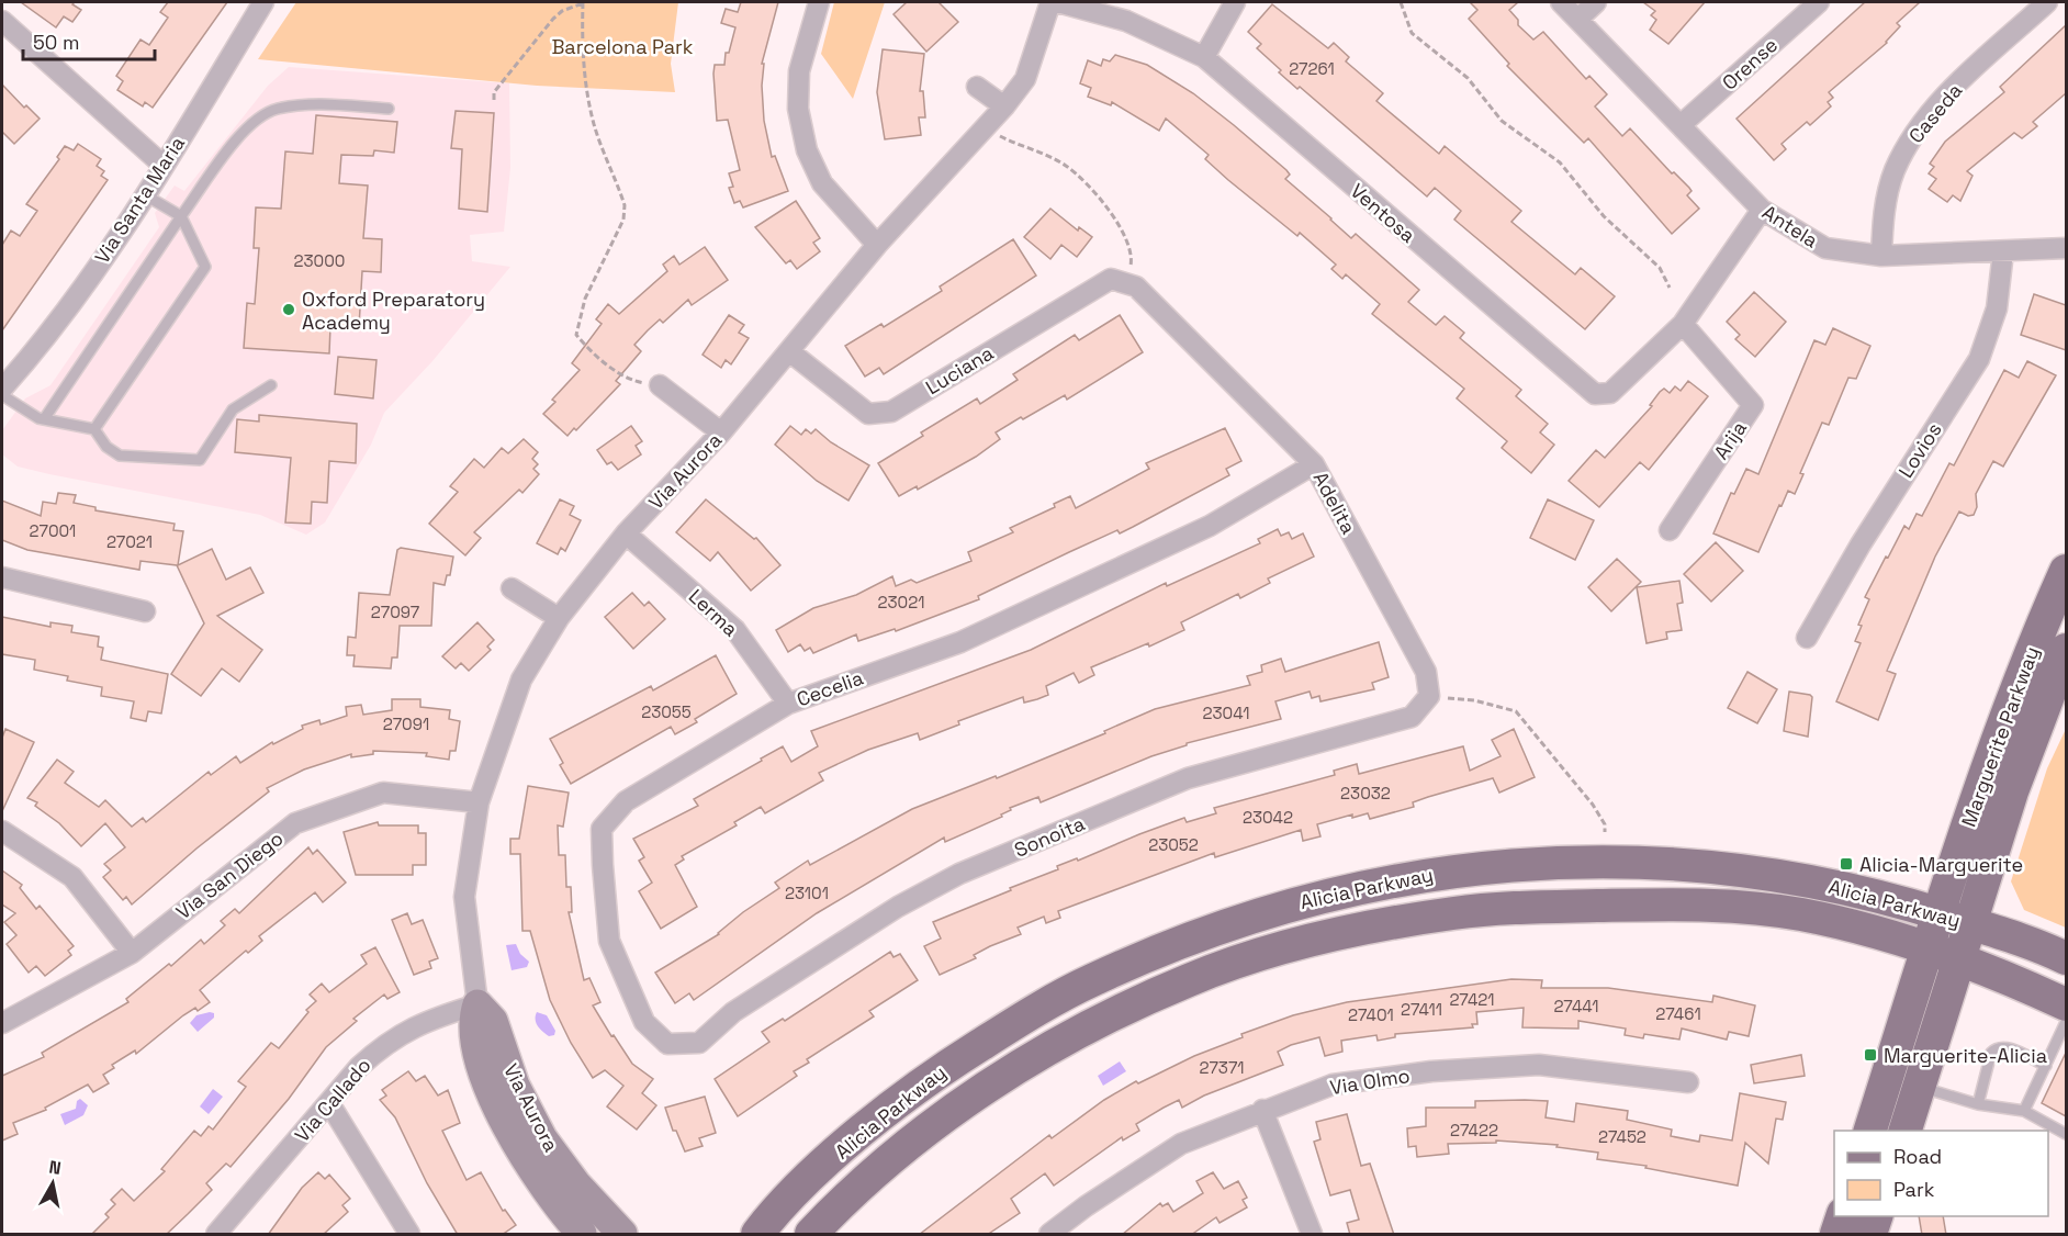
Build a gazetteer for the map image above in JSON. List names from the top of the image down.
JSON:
{
  "streets": {
    "main road": ["Marguerite Parkway", "Alicia Parkway"],
    "street": [
      "Orense",
      "Caseda",
      "Via Santa Maria",
      "Ventosa",
      "Antela",
      "Luciana",
      "Arija",
      "Lovios",
      "Via Aurora",
      "Adelita",
      "Lerma",
      "Cecelia",
      "Sonoita",
      "Via San Diego",
      "Via Olmo",
      "Via Callado"
    ]
  },
  "crossings": [
    ["Orense", "Antela"],
    ["Caseda", "Antela"],
    ["Ventosa", "Arija"],
    ["Antela", "Lovios"],
    ["Luciana", "Via Aurora"],
    ["Luciana", "Adelita"],
    ["Via Aurora", "Lerma"],
    ["Via Aurora", "Via San Diego"],
    ["Via Aurora", "Via Callado"],
    ["Adelita", "Cecelia"],
    ["Adelita", "Sonoita"],
    ["Lerma", "Cecelia"],
    ["Cecelia", "Sonoita"],
    ["Marguerite Parkway", "Alicia Parkway"]
  ],
  "parks": ["Barcelona Park"],
  "places": {
    "other": ["Oxford Preparatory Academy"],
    "transit": ["Alicia-Marguerite", "Marguerite-Alicia"]
  },
  "house_numbers": [
    "27261",
    "23000",
    "27001",
    "27021",
    "23021",
    "27097",
    "23055",
    "23041",
    "27091",
    "23032",
    "23042",
    "23052",
    "23101",
    "27421",
    "27441",
    "27411",
    "27461",
    "27401",
    "27371",
    "27422",
    "27452"
  ],
  "legend": ["Road", "Park"],
  "scale_bar": "50 m",
  "north": "top"
}
